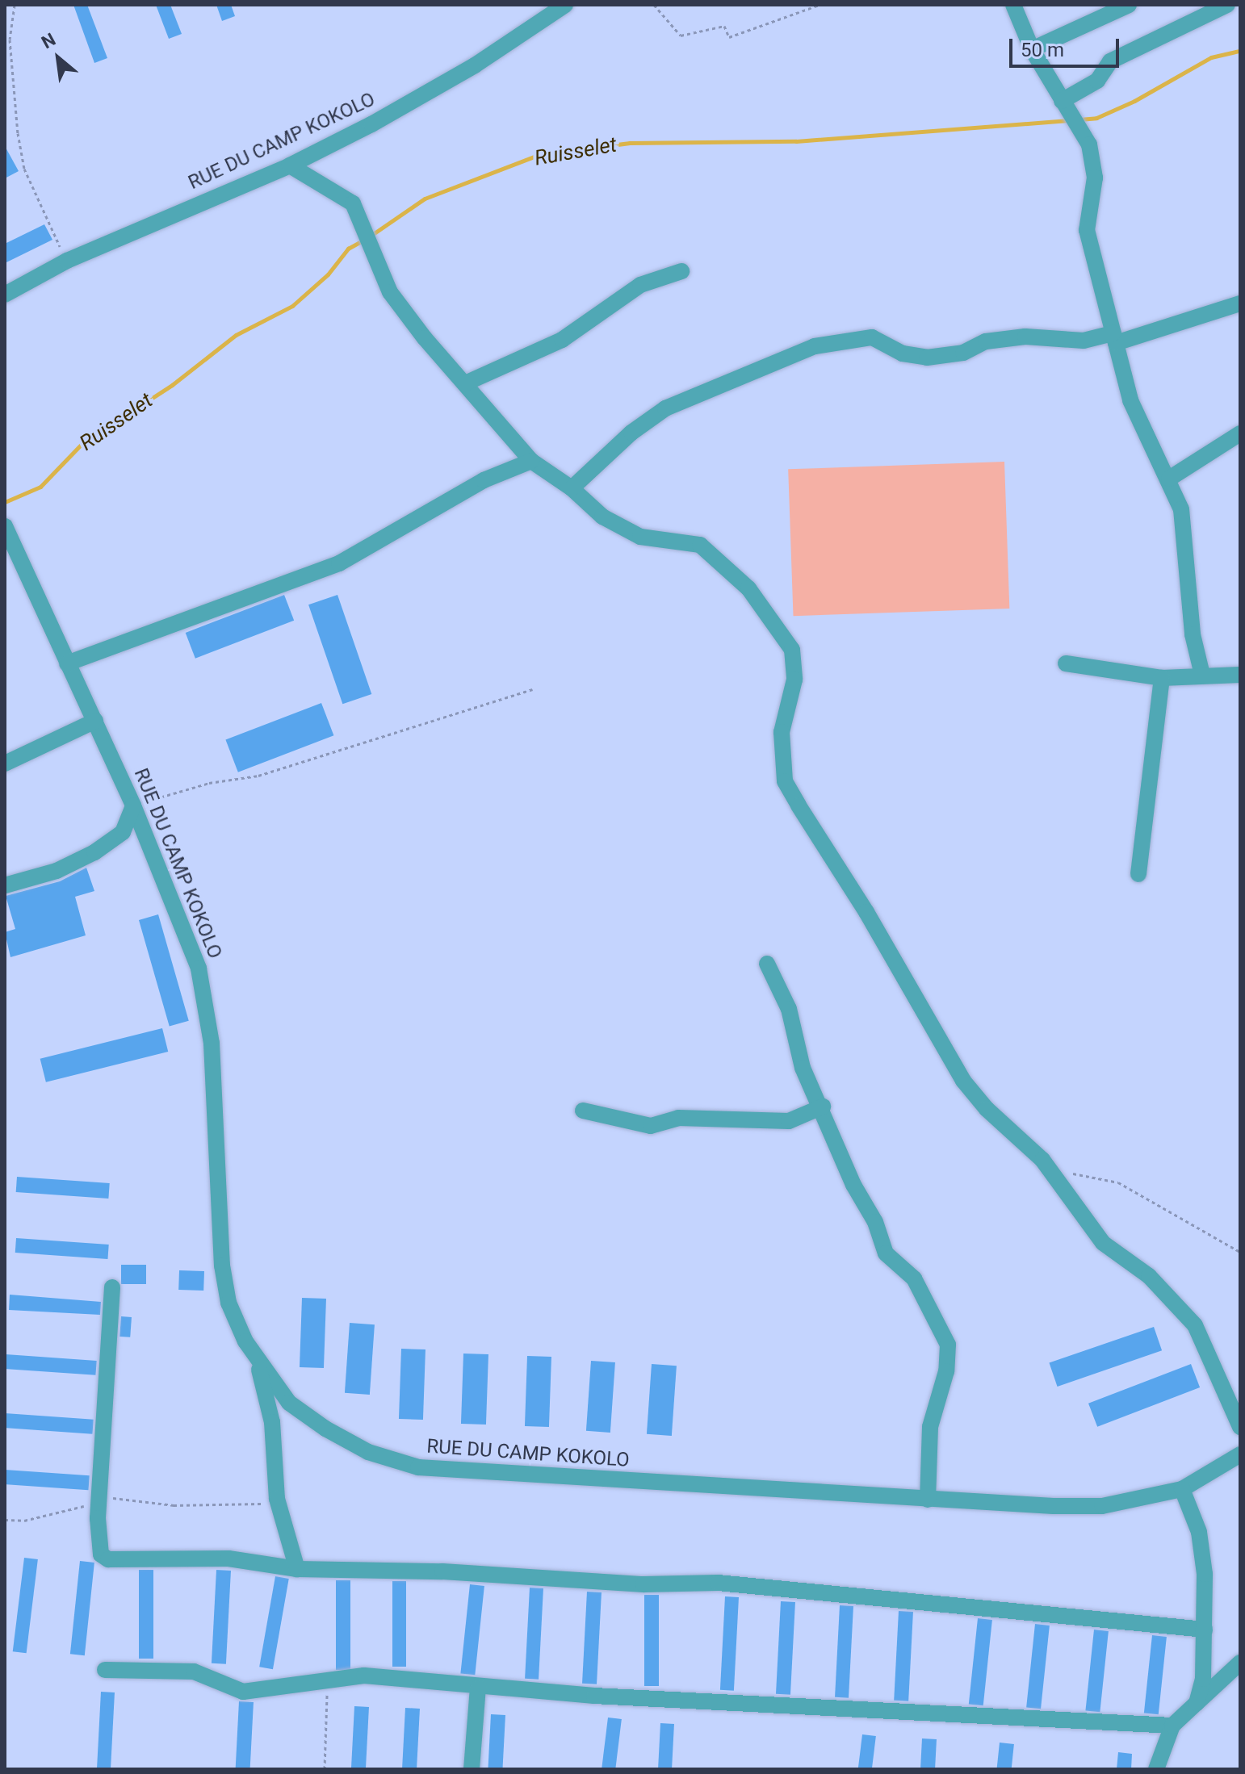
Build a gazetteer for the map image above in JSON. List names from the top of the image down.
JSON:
{
  "streets": {
    "street": ["RUE DU CAMP KOKOLO"]
  },
  "water": ["Ruisselet"],
  "scale_bar": "50 m",
  "north": "top left"
}
